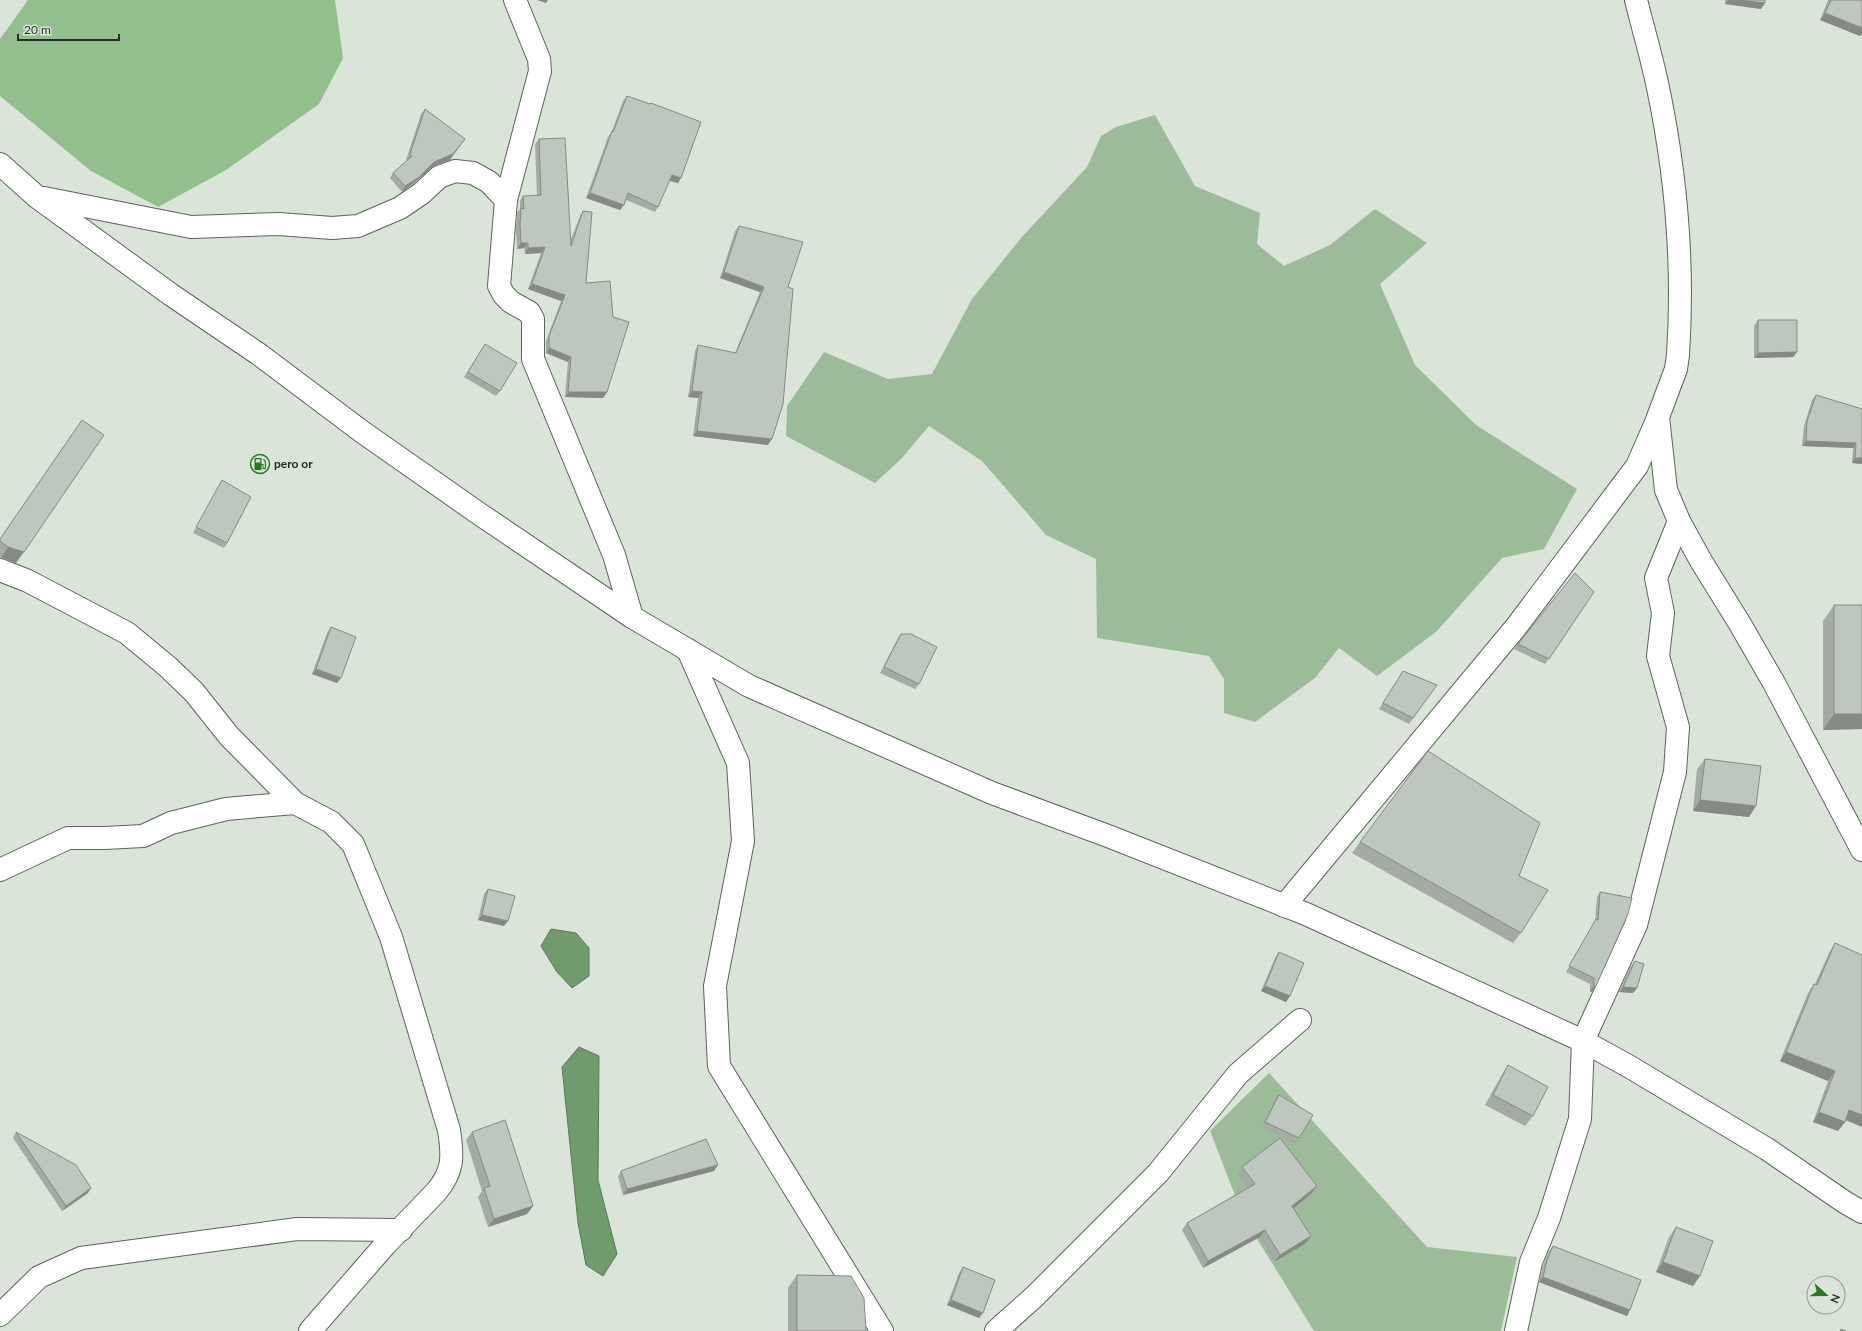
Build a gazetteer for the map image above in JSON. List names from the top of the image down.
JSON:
{
  "places": {
    "fuel station": ["pero or"]
  },
  "scale_bar": "20 m",
  "north": "right"
}
